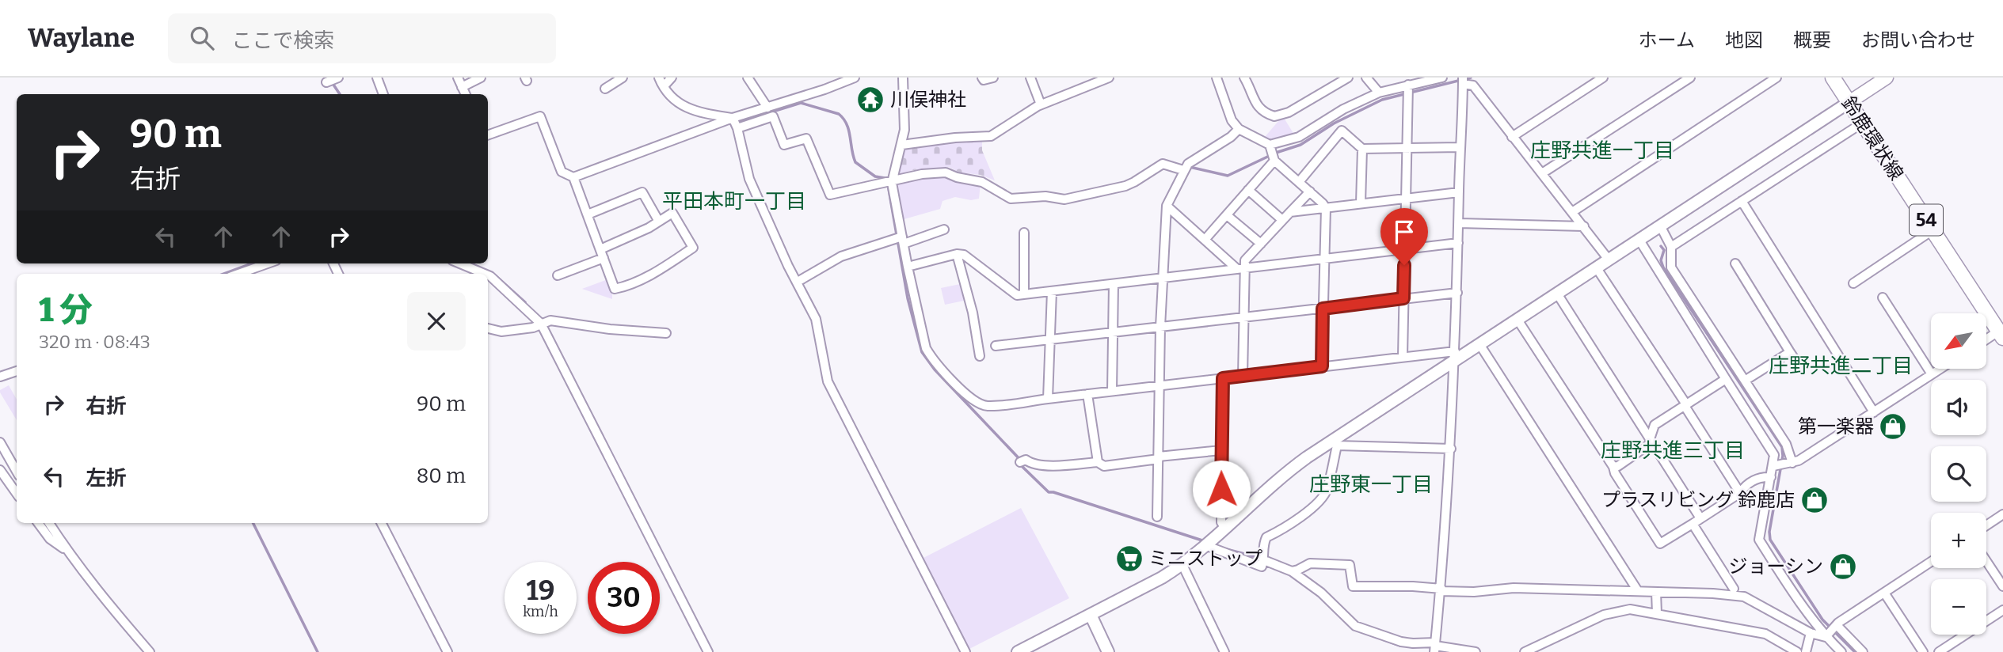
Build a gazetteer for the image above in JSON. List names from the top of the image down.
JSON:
{
  "streets": {
    "main road": ["鈴鹿環状線", "54"]
  },
  "districts": [
    "庄野共進一丁目",
    "平田本町一丁目",
    "庄野共進二丁目",
    "庄野共進三丁目",
    "庄野東一丁目"
  ],
  "places": {
    "temple": ["川俣神社"],
    "shop": ["第一楽器", "プラスリビング 鈴鹿店", "ジョーシン"],
    "supermarket": ["ミニストップ"]
  },
  "north": "bottom left",
  "page": {
    "header": "Waylane",
    "search": "ここで検索",
    "nav": [
      "ホーム",
      "地図",
      "概要",
      "お問い合わせ"
    ],
    "turn": ["90 m", "右折"],
    "heading": ["1 分", "320 m · 08:43"],
    "map_buttons": ["+", "−"],
    "list": [
      {
        "name": "右折",
        "value": "90 m"
      },
      {
        "name": "左折",
        "value": "80 m"
      }
    ],
    "speed": "19 km/h",
    "limit": "30"
  }
}
